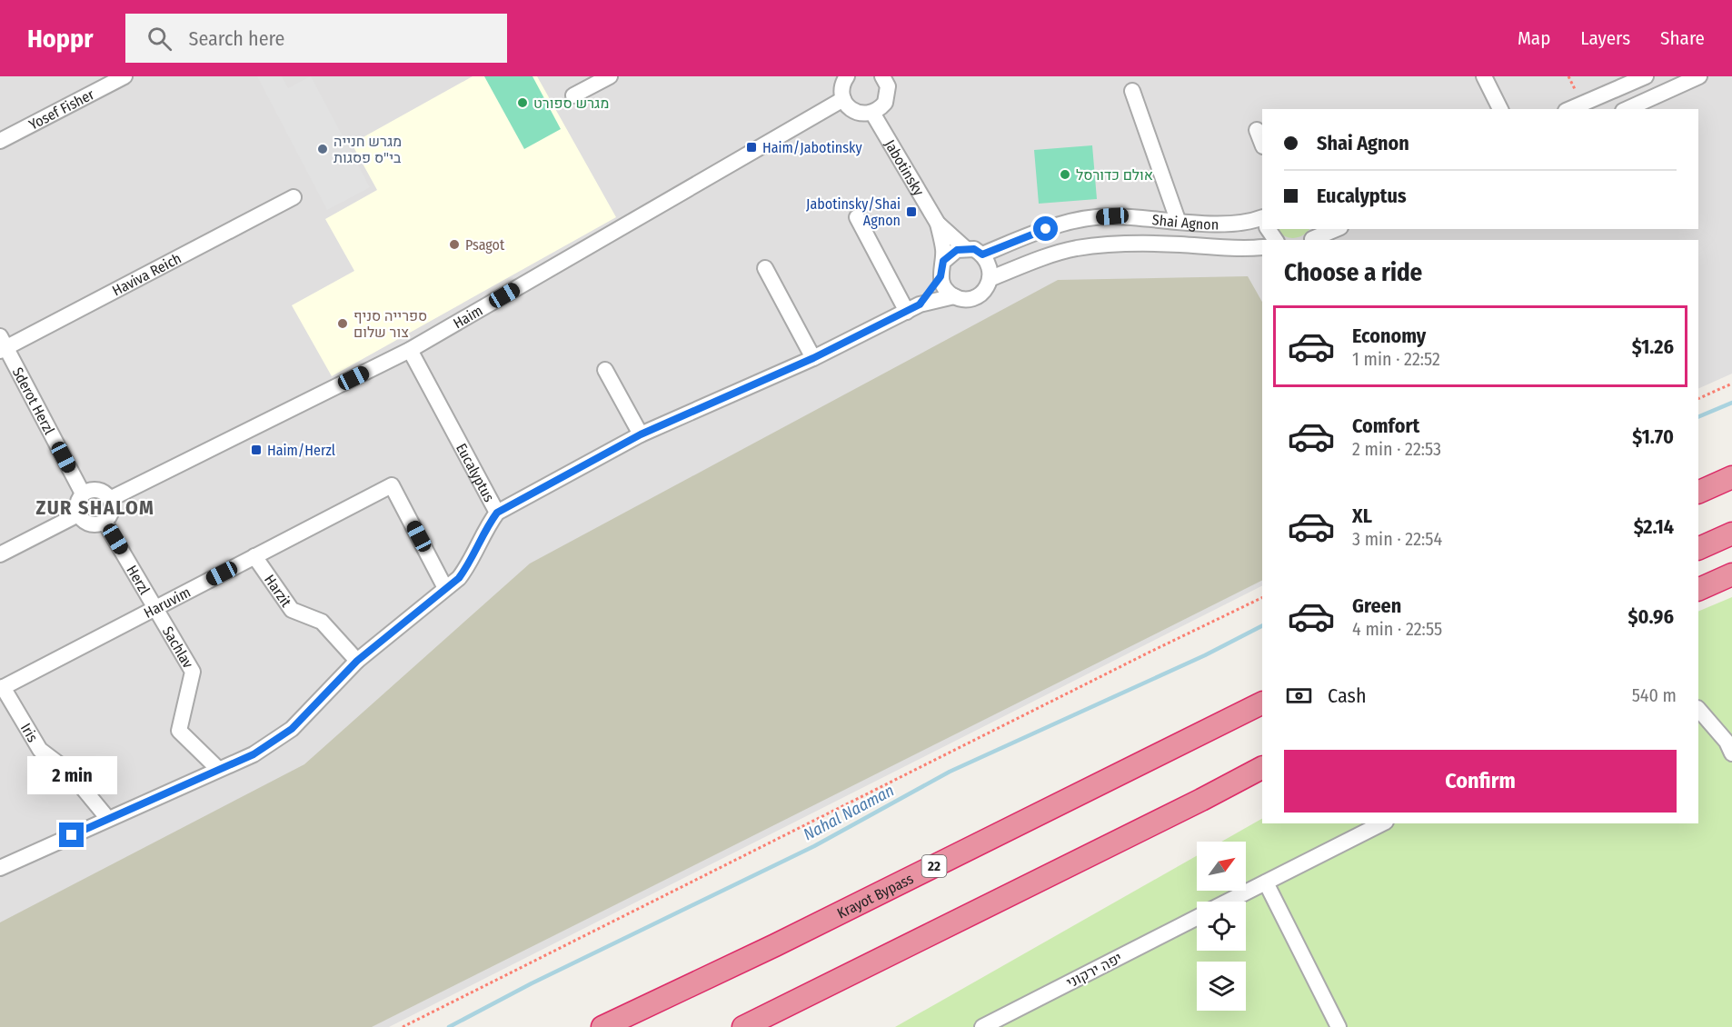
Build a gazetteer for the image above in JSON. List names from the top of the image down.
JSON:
{
  "streets": {
    "highway": ["22", "Krayot Bypass"],
    "street": [
      "Yosef Fisher",
      "Jabotinsky",
      "Shai Agnon",
      "Haviva Reich",
      "Haim",
      "Sderot Herzl",
      "Eucalyptus",
      "Herzl",
      "Harzit",
      "Haruvim",
      "Sachlav",
      "Iris",
      "יפה ירקוני"
    ]
  },
  "crossings": [
    ["Jabotinsky", "Shai Agnon"],
    ["Haviva Reich", "Sderot Herzl"],
    ["Haim", "Sderot Herzl"],
    ["Haim", "Eucalyptus"],
    ["Haim", "Herzl"],
    ["Sderot Herzl", "Herzl"],
    ["Eucalyptus", "Harzit"],
    ["Eucalyptus", "Haruvim"],
    ["Eucalyptus", "Sachlav"],
    ["Eucalyptus", "Iris"],
    ["Herzl", "Haruvim"],
    ["Herzl", "Sachlav"],
    ["Harzit", "Haruvim"],
    ["Haruvim", "Sachlav"],
    ["Haruvim", "Iris"]
  ],
  "districts": ["ZUR SHALOM"],
  "water": ["Nahal Naaman"],
  "places": {
    "other": [
      "מגרש ספורט",
      "מגרש חנייה בי\"ס פסגות",
      "אולם כדורסל",
      "Psagot",
      "ספרייה סניף צור שלום"
    ],
    "transit": ["Haim/Jabotinsky", "Jabotinsky/Shai Agnon", "Haim/Herzl"]
  },
  "north": "top right",
  "page": {
    "header": "Hoppr",
    "search": "Search here",
    "nav": ["Map", "Layers", "Share"],
    "banner": ["Shai Agnon", "Eucalyptus"],
    "heading": "Choose a ride",
    "list": [
      {
        "name": "Economy",
        "note": "1 min · 22:52",
        "value": "$1.26"
      },
      {
        "name": "Comfort",
        "note": "2 min · 22:53",
        "value": "$1.70"
      },
      {
        "name": "XL",
        "note": "3 min · 22:54",
        "value": "$2.14"
      },
      {
        "name": "Green",
        "note": "4 min · 22:55",
        "value": "$0.96"
      }
    ],
    "pay": ["Cash", "540 m"],
    "buttons": "Confirm",
    "bubble": "2 min"
  }
}
